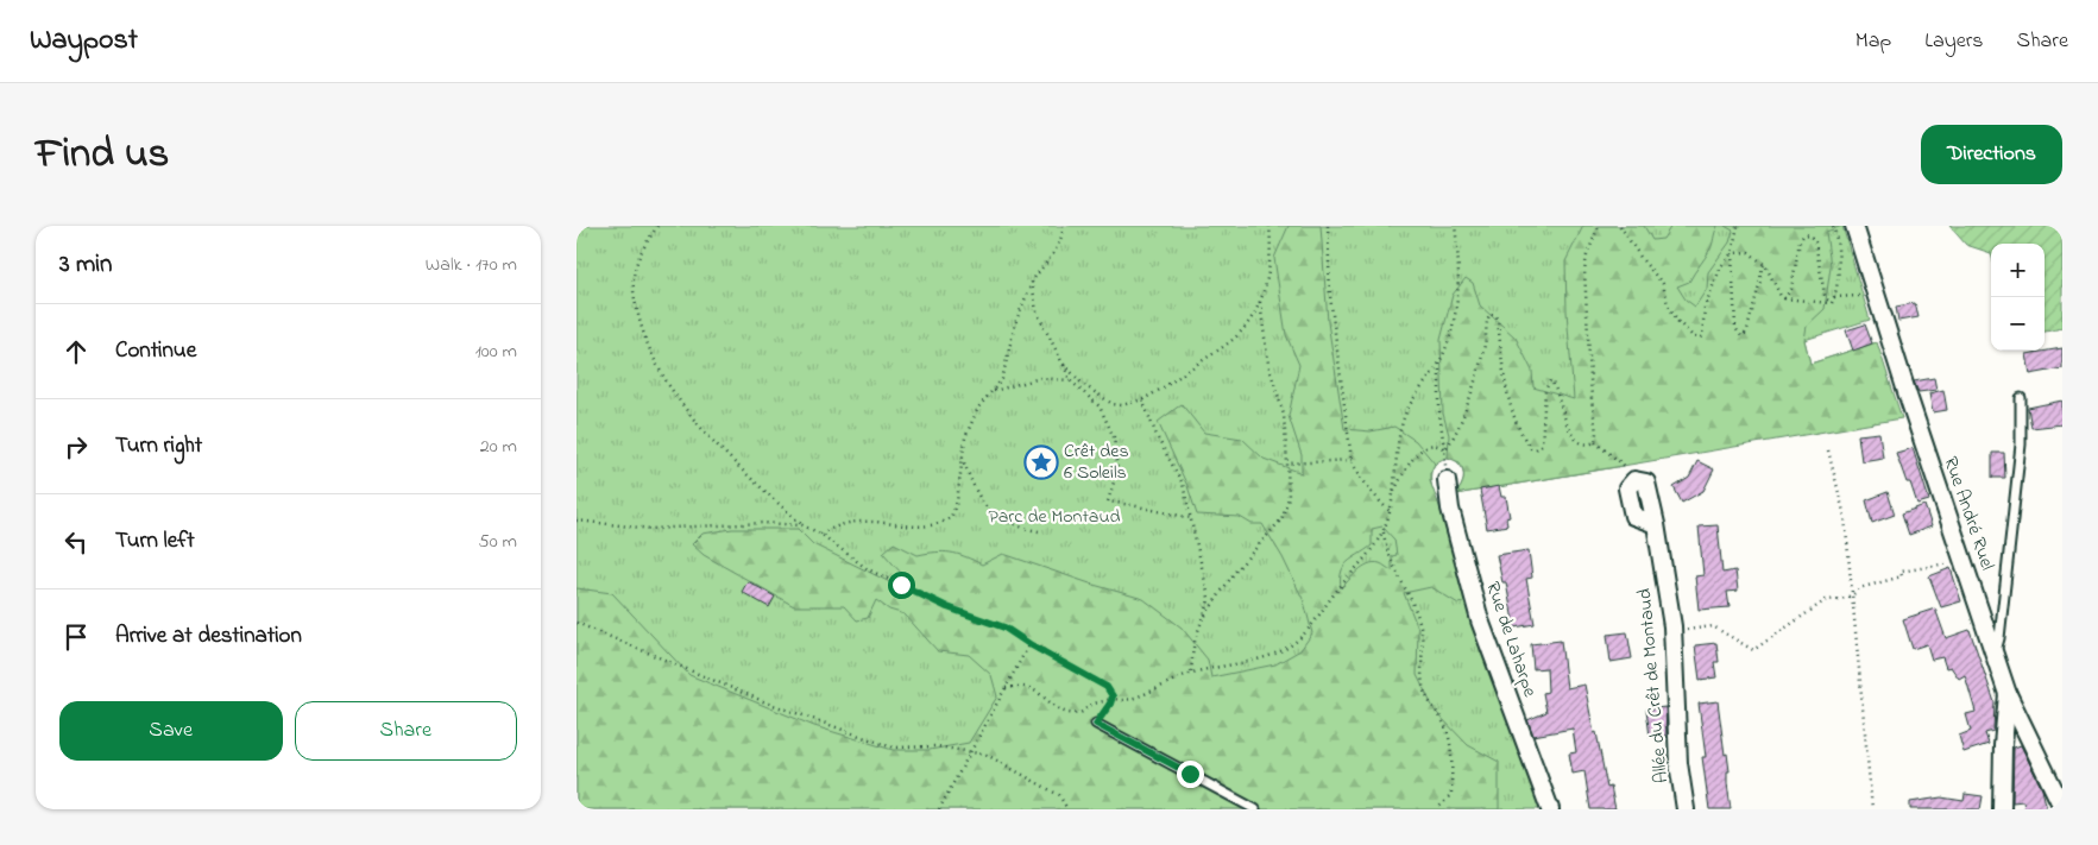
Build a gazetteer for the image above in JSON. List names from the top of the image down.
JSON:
{
  "streets": {
    "street": ["Rue André Ruel", "Rue de Laharpe", "Allée du Crêt de Montaud"]
  },
  "parks": ["Parc de Montaud"],
  "places": {
    "place": ["Crêt des 6 Soleils"]
  },
  "page": {
    "header": "Waypost",
    "nav": ["Map", "Layers", "Share"],
    "title": "Find us",
    "buttons": [
      "Directions",
      ["Save", "Share"]
    ],
    "heading": ["3 min", "Walk · 170 m"],
    "map_buttons": ["+", "−"],
    "list": [
      ["Continue", "100 m"],
      ["Turn right", "20 m"],
      ["Turn left", "50 m"],
      "Arrive at destination"
    ]
  }
}
